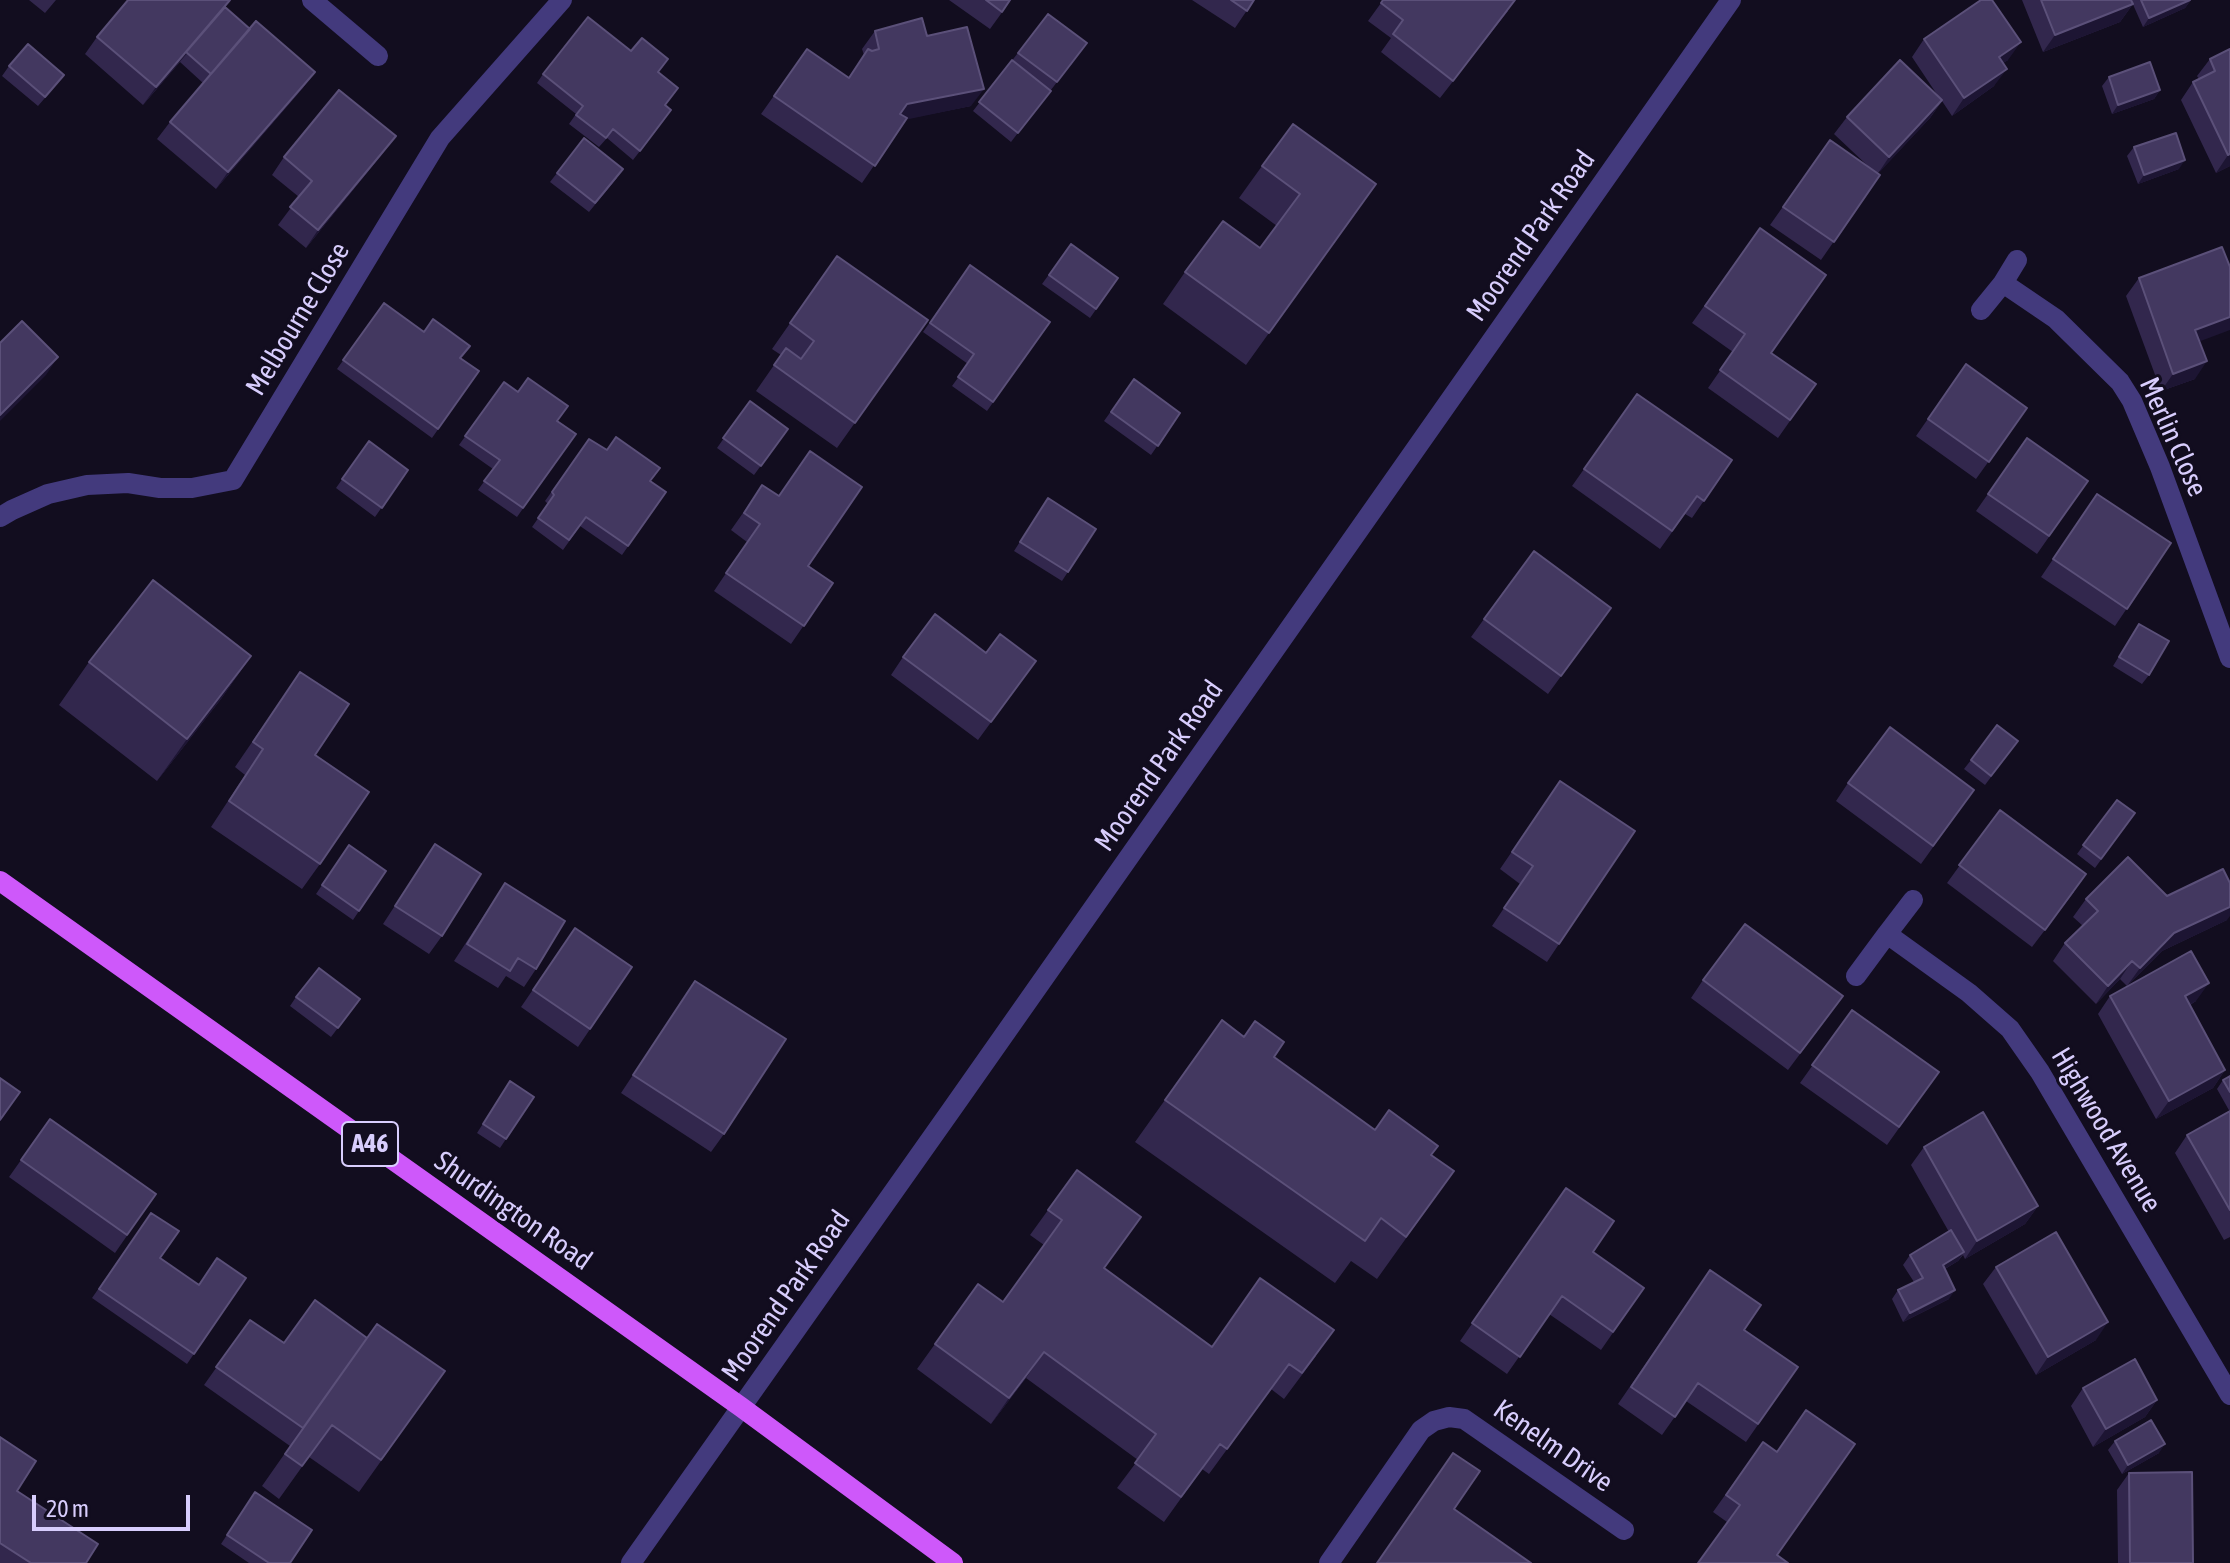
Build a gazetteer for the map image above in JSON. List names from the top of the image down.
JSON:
{
  "streets": {
    "main road": ["A46", "Shurdington Road"],
    "street": [
      "Moorend Park Road",
      "Melbourne Close",
      "Merlin Close",
      "Highwood Avenue",
      "Kenelm Drive"
    ]
  },
  "crossings": [
    ["Moorend Park Road", "Shurdington Road"]
  ],
  "scale_bar": "20 m"
}
